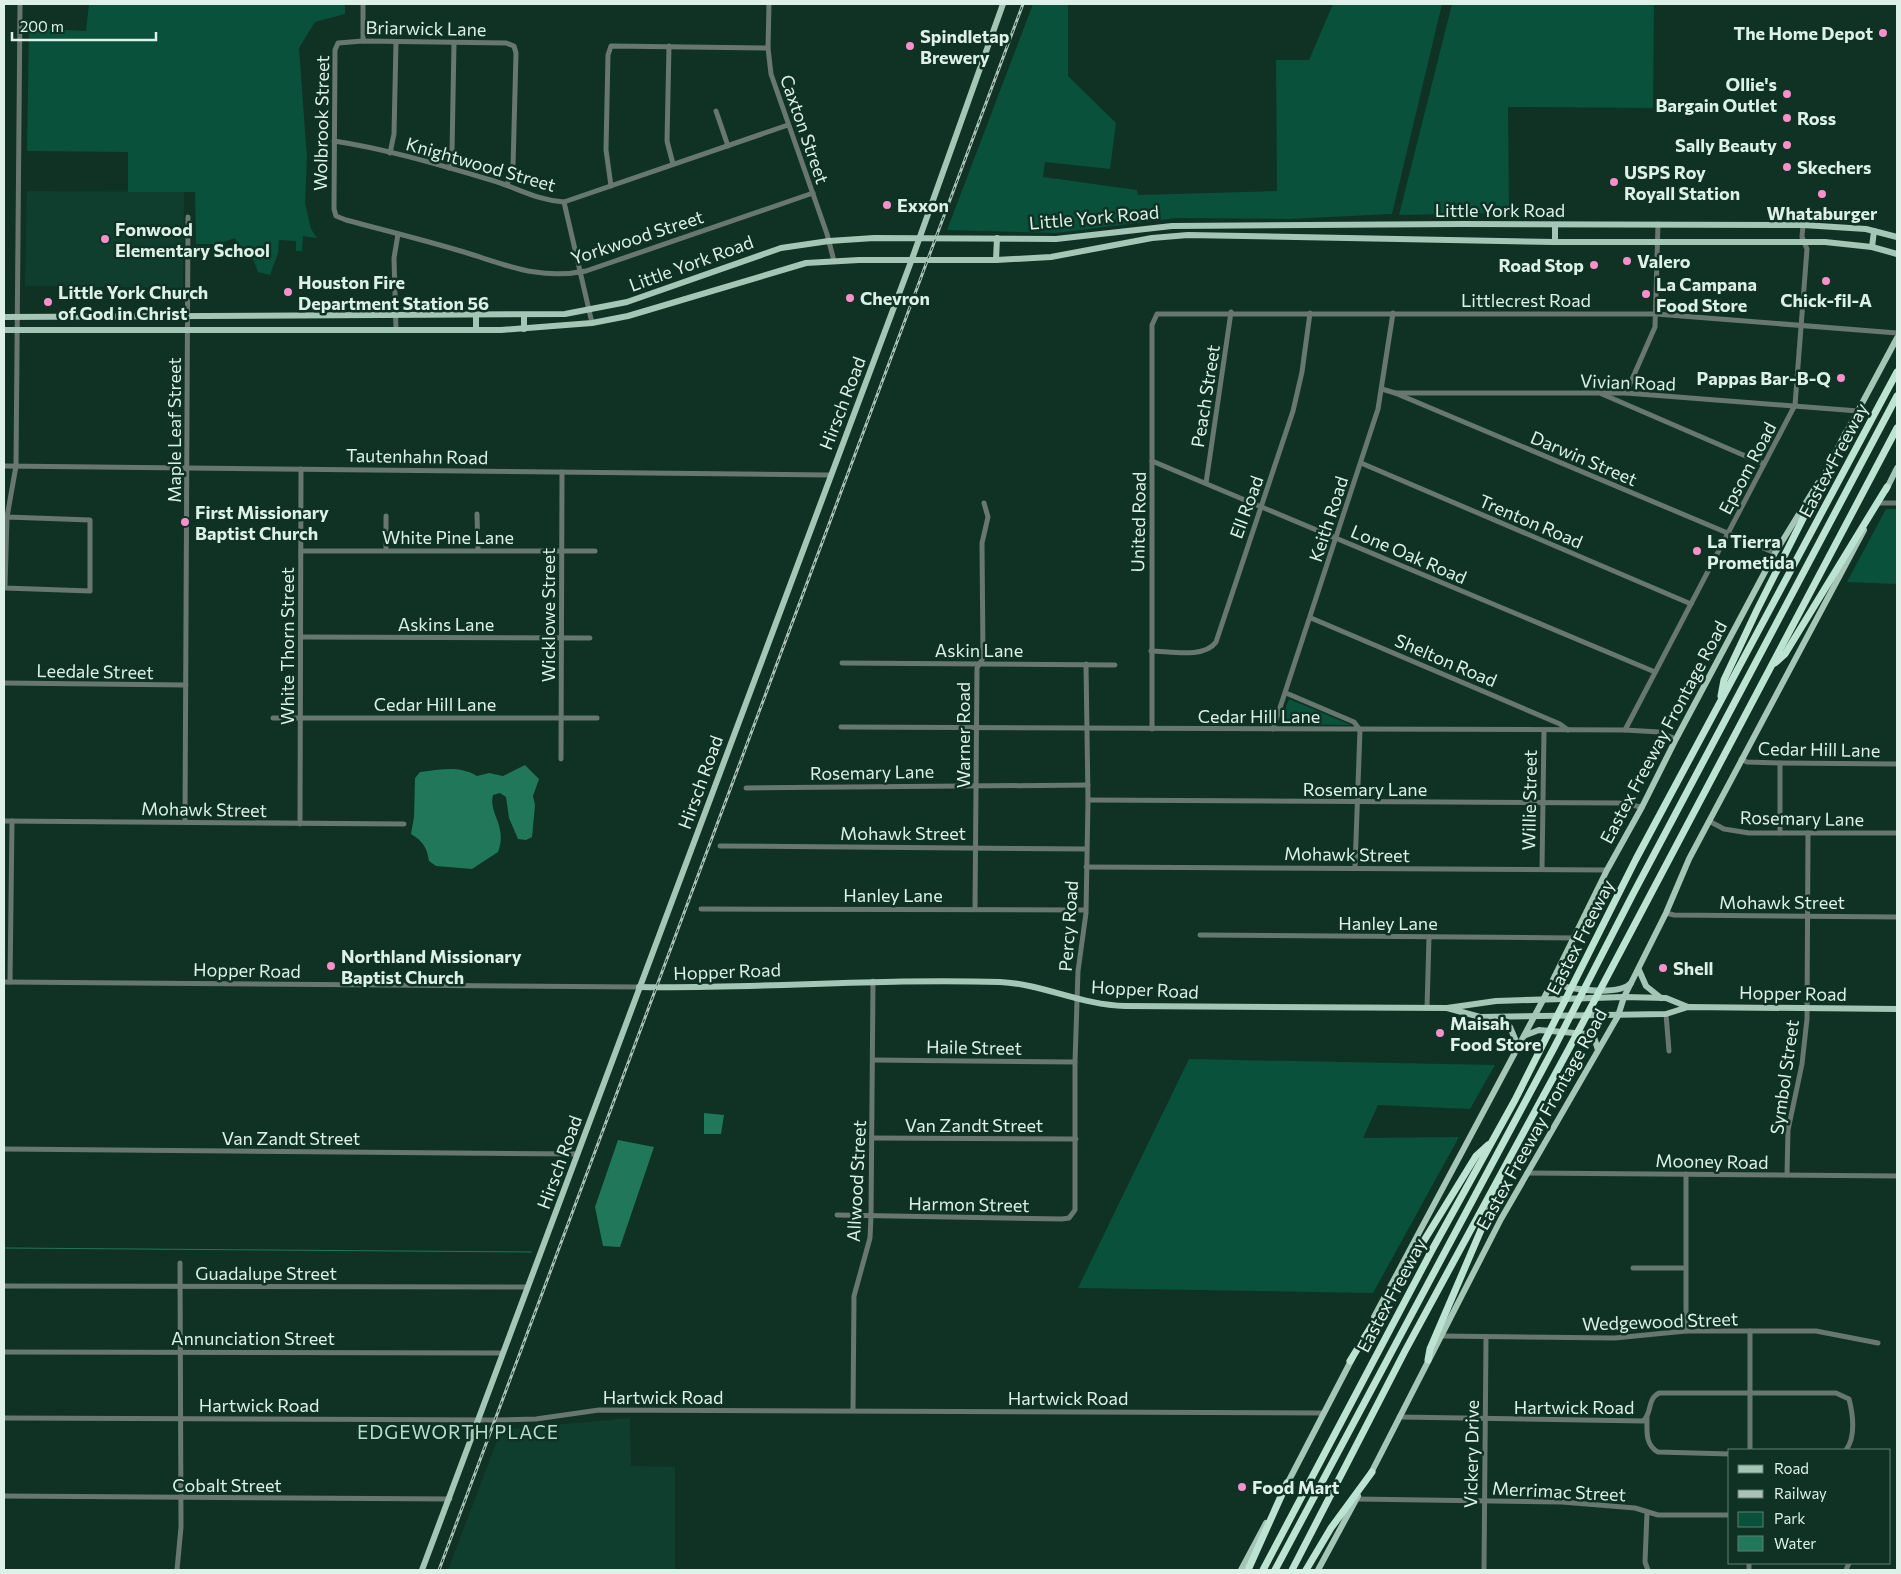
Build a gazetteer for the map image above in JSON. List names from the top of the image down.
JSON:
{
  "streets": {
    "highway": ["Eastex Freeway"],
    "main road": [
      "Little York Road",
      "Hirsch Road",
      "Eastex Freeway Frontage Road",
      "Hopper Road"
    ],
    "street": [
      "Briarwick Lane",
      "Wolbrook Street",
      "Caxton Street",
      "Knightwood Street",
      "Yorkwood Street",
      "Littlecrest Road",
      "Vivian Road",
      "Peach Street",
      "Maple Leaf Street",
      "Tautenhahn Road",
      "Darwin Street",
      "Epsom Road",
      "Ell Road",
      "Keith Road",
      "Trenton Road",
      "United Road",
      "White Pine Lane",
      "Lone Oak Road",
      "Wicklowe Street",
      "Askins Lane",
      "White Thorn Street",
      "Askin Lane",
      "Shelton Road",
      "Leedale Street",
      "Cedar Hill Lane",
      "Warner Road",
      "Rosemary Lane",
      "Willie Street",
      "Mohawk Street",
      "Hanley Lane",
      "Percy Road",
      "Haile Street",
      "Symbol Street",
      "Van Zandt Street",
      "Mooney Road",
      "Allwood Street",
      "Harmon Street",
      "Guadalupe Street",
      "Wedgewood Street",
      "Annunciation Street",
      "Hartwick Road",
      "Vickery Drive",
      "Cobalt Street",
      "Merrimac Street"
    ]
  },
  "crossings": [
    ["Briarwick Lane", "Wolbrook Street"],
    ["Briarwick Lane", "Knightwood Street"],
    ["Wolbrook Street", "Knightwood Street"],
    ["Wolbrook Street", "Yorkwood Street"],
    ["Caxton Street", "Knightwood Street"],
    ["Caxton Street", "Little York Road"],
    ["Caxton Street", "Yorkwood Street"],
    ["Little York Road", "Hirsch Road"],
    ["Little York Road", "Maple Leaf Street"],
    ["Little York Road", "Epsom Road"],
    ["Littlecrest Road", "Peach Street"],
    ["Littlecrest Road", "Epsom Road"],
    ["Littlecrest Road", "Ell Road"],
    ["Littlecrest Road", "Keith Road"],
    ["Littlecrest Road", "United Road"],
    ["Vivian Road", "Darwin Street"],
    ["Vivian Road", "Epsom Road"],
    ["Vivian Road", "Eastex Freeway Frontage Road"],
    ["Peach Street", "Lone Oak Road"],
    ["Hirsch Road", "Tautenhahn Road"],
    ["Hirsch Road", "Hopper Road"],
    ["Hirsch Road", "Van Zandt Street"],
    ["Hirsch Road", "Guadalupe Street"],
    ["Hirsch Road", "Annunciation Street"],
    ["Hirsch Road", "Hartwick Road"],
    ["Hirsch Road", "Cobalt Street"],
    ["Maple Leaf Street", "Tautenhahn Road"],
    ["Maple Leaf Street", "Leedale Street"],
    ["Maple Leaf Street", "Mohawk Street"],
    ["Tautenhahn Road", "Wicklowe Street"],
    ["Tautenhahn Road", "White Thorn Street"],
    ["Darwin Street", "Epsom Road"],
    ["Darwin Street", "Keith Road"],
    ["Darwin Street", "Eastex Freeway Frontage Road"],
    ["Epsom Road", "Trenton Road"],
    ["Epsom Road", "Lone Oak Road"],
    ["Epsom Road", "Cedar Hill Lane"],
    ["Ell Road", "United Road"],
    ["Ell Road", "Lone Oak Road"],
    ["Keith Road", "Trenton Road"],
    ["Keith Road", "Lone Oak Road"],
    ["Keith Road", "Shelton Road"],
    ["Keith Road", "Cedar Hill Lane"],
    ["United Road", "Lone Oak Road"],
    ["United Road", "Cedar Hill Lane"],
    ["White Pine Lane", "Wicklowe Street"],
    ["White Pine Lane", "White Thorn Street"],
    ["Wicklowe Street", "Askins Lane"],
    ["Wicklowe Street", "Cedar Hill Lane"],
    ["Askins Lane", "White Thorn Street"],
    ["White Thorn Street", "Cedar Hill Lane"],
    ["White Thorn Street", "Mohawk Street"],
    ["Askin Lane", "Warner Road"],
    ["Askin Lane", "Percy Road"],
    ["Shelton Road", "Cedar Hill Lane"],
    ["Cedar Hill Lane", "Eastex Freeway Frontage Road"],
    ["Cedar Hill Lane", "Warner Road"],
    ["Cedar Hill Lane", "Willie Street"],
    ["Cedar Hill Lane", "Percy Road"],
    ["Eastex Freeway Frontage Road", "Rosemary Lane"],
    ["Eastex Freeway Frontage Road", "Mohawk Street"],
    ["Eastex Freeway Frontage Road", "Hanley Lane"],
    ["Eastex Freeway Frontage Road", "Hopper Road"],
    ["Eastex Freeway Frontage Road", "Mooney Road"],
    ["Eastex Freeway Frontage Road", "Wedgewood Street"],
    ["Eastex Freeway Frontage Road", "Hartwick Road"],
    ["Eastex Freeway Frontage Road", "Merrimac Street"],
    ["Warner Road", "Rosemary Lane"],
    ["Warner Road", "Mohawk Street"],
    ["Warner Road", "Hanley Lane"],
    ["Rosemary Lane", "Willie Street"],
    ["Rosemary Lane", "Percy Road"],
    ["Rosemary Lane", "Symbol Street"],
    ["Willie Street", "Mohawk Street"],
    ["Mohawk Street", "Percy Road"],
    ["Mohawk Street", "Symbol Street"],
    ["Hanley Lane", "Percy Road"],
    ["Percy Road", "Hopper Road"],
    ["Percy Road", "Haile Street"],
    ["Percy Road", "Van Zandt Street"],
    ["Percy Road", "Harmon Street"],
    ["Hopper Road", "Symbol Street"],
    ["Hopper Road", "Allwood Street"],
    ["Haile Street", "Allwood Street"],
    ["Symbol Street", "Mooney Road"],
    ["Van Zandt Street", "Allwood Street"],
    ["Allwood Street", "Harmon Street"],
    ["Allwood Street", "Hartwick Road"],
    ["Wedgewood Street", "Vickery Drive"],
    ["Hartwick Road", "Vickery Drive"],
    ["Vickery Drive", "Merrimac Street"]
  ],
  "districts": ["EDGEWORTH PLACE"],
  "places": [
    "The Home Depot",
    "Spindletap Brewery",
    "Ollie's Bargain Outlet",
    "Ross",
    "Sally Beauty",
    "Skechers",
    "USPS Roy Royall Station",
    "Whataburger",
    "Exxon",
    "Fonwood Elementary School",
    "Valero",
    "Road Stop",
    "Chick-fil-A",
    "Houston Fire Department Station 56",
    "La Campana Food Store",
    "Chevron",
    "Little York Church of God in Christ",
    "Pappas Bar-B-Q",
    "First Missionary Baptist Church",
    "La Tierra Prometida",
    "Northland Missionary Baptist Church",
    "Shell",
    "Maisah Food Store",
    "Food Mart"
  ],
  "legend": [
    "Road",
    "Railway",
    "Park",
    "Water"
  ],
  "scale_bar": "200 m"
}
